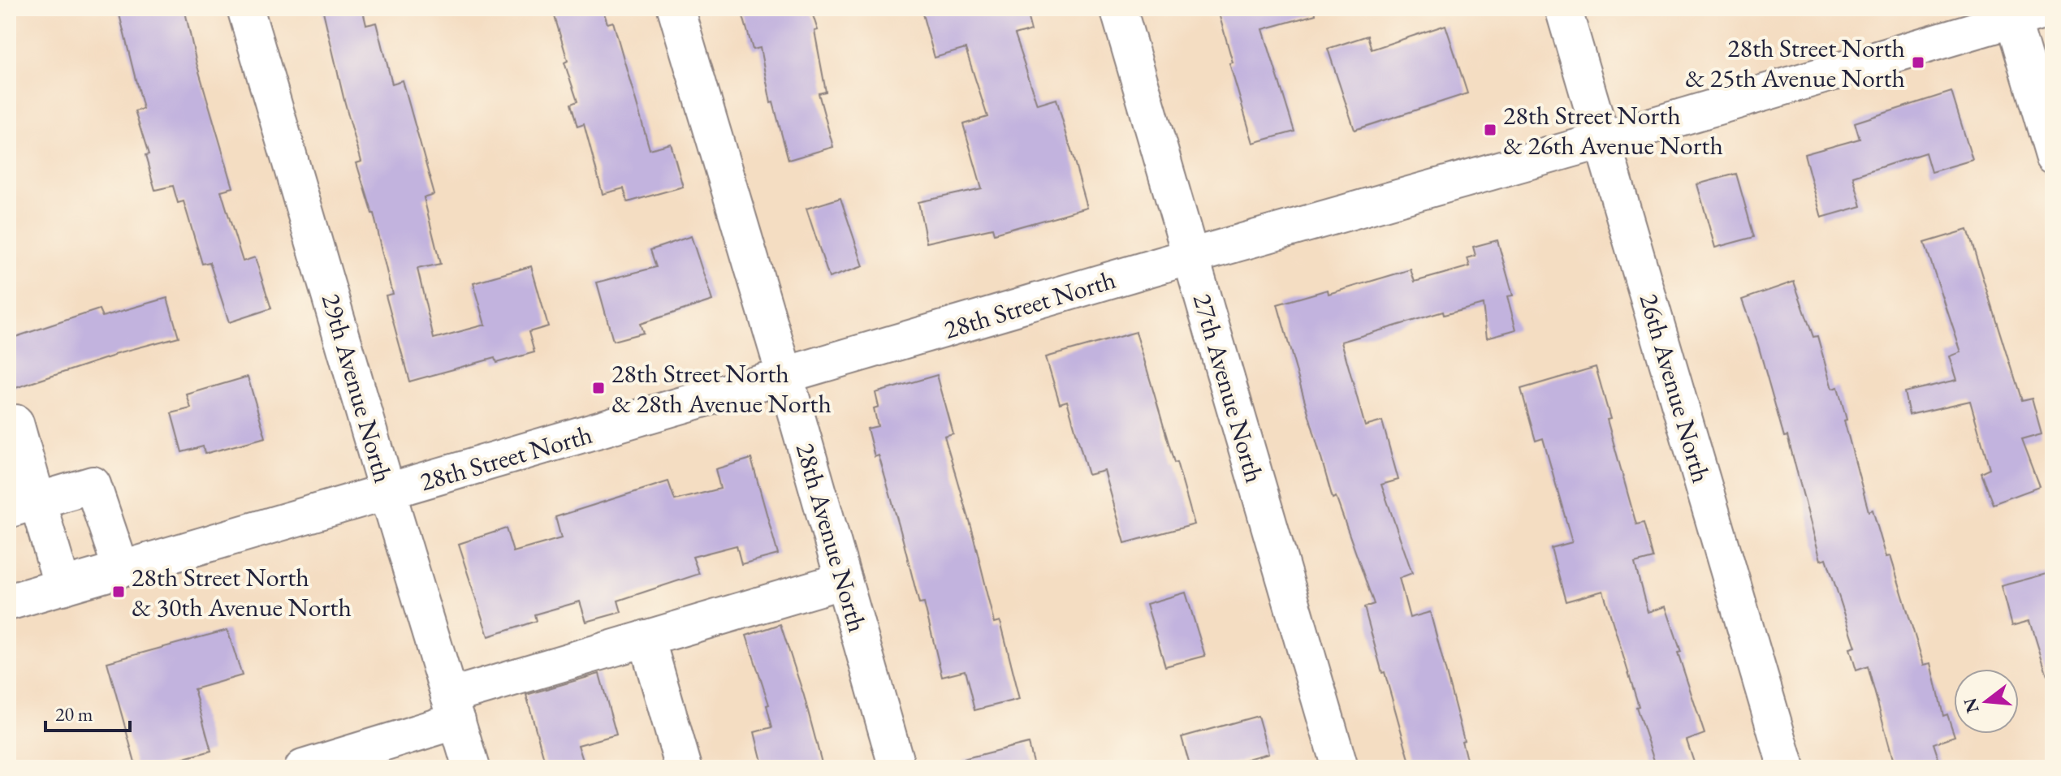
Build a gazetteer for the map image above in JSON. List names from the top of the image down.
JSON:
{
  "streets": {
    "street": [
      "28th Street North",
      "29th Avenue North",
      "27th Avenue North",
      "26th Avenue North",
      "28th Avenue North"
    ]
  },
  "crossings": [
    ["28th Street North", "29th Avenue North"],
    ["28th Street North", "27th Avenue North"],
    ["28th Street North", "26th Avenue North"],
    ["28th Street North", "28th Avenue North"]
  ],
  "places": {
    "transit": [
      "28th Street North & 25th Avenue North",
      "28th Street North & 26th Avenue North",
      "28th Street North & 28th Avenue North",
      "28th Street North & 30th Avenue North"
    ]
  },
  "scale_bar": "20 m",
  "north": "left"
}
